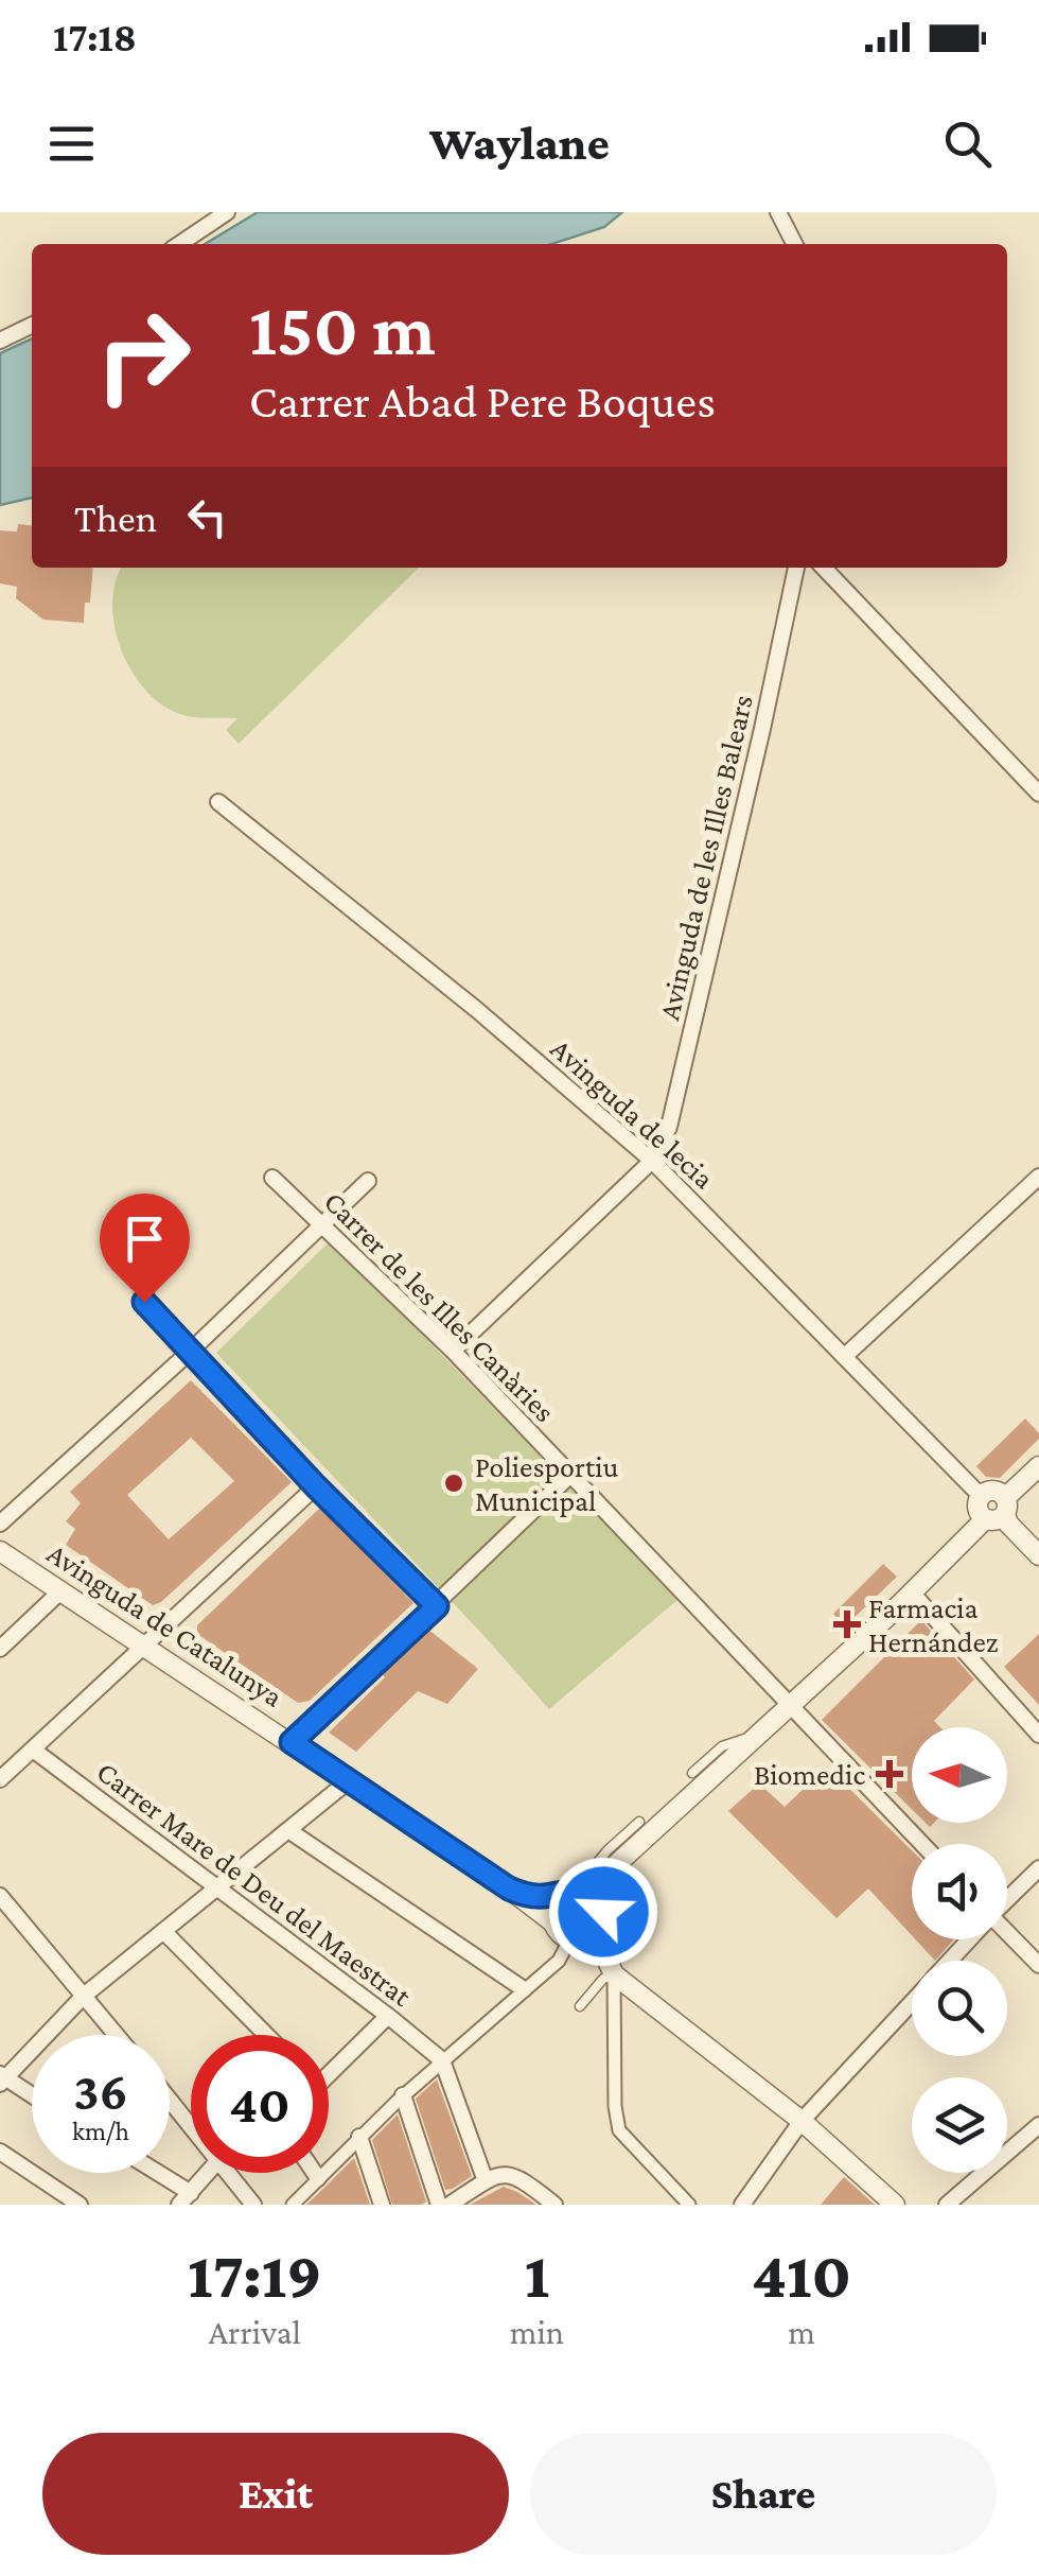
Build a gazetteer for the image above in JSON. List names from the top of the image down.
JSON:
{
  "streets": {
    "street": [
      "Avinguda de les Illes Balears",
      "Avinguda de lecia",
      "Carrer de les Illes Canàries",
      "Avinguda de Catalunya",
      "Carrer Mare de Deu del Maestrat"
    ]
  },
  "crossings": [
    ["Avinguda de les Illes Balears", "Avinguda de lecia"]
  ],
  "places": {
    "other": ["Poliesportiu Municipal"],
    "health": ["Farmacia Hernández", "Biomedic"]
  },
  "north": "left",
  "page": {
    "status": "17:18",
    "header": "Waylane",
    "turn": ["150 m", "Carrer Abad Pere Boques"],
    "then": "Then",
    "speed": "36 km/h",
    "limit": "40",
    "eta": [
      "17:19",
      "Arrival",
      "1",
      "min",
      "410",
      "m"
    ],
    "buttons": ["Exit", "Share"]
  }
}
